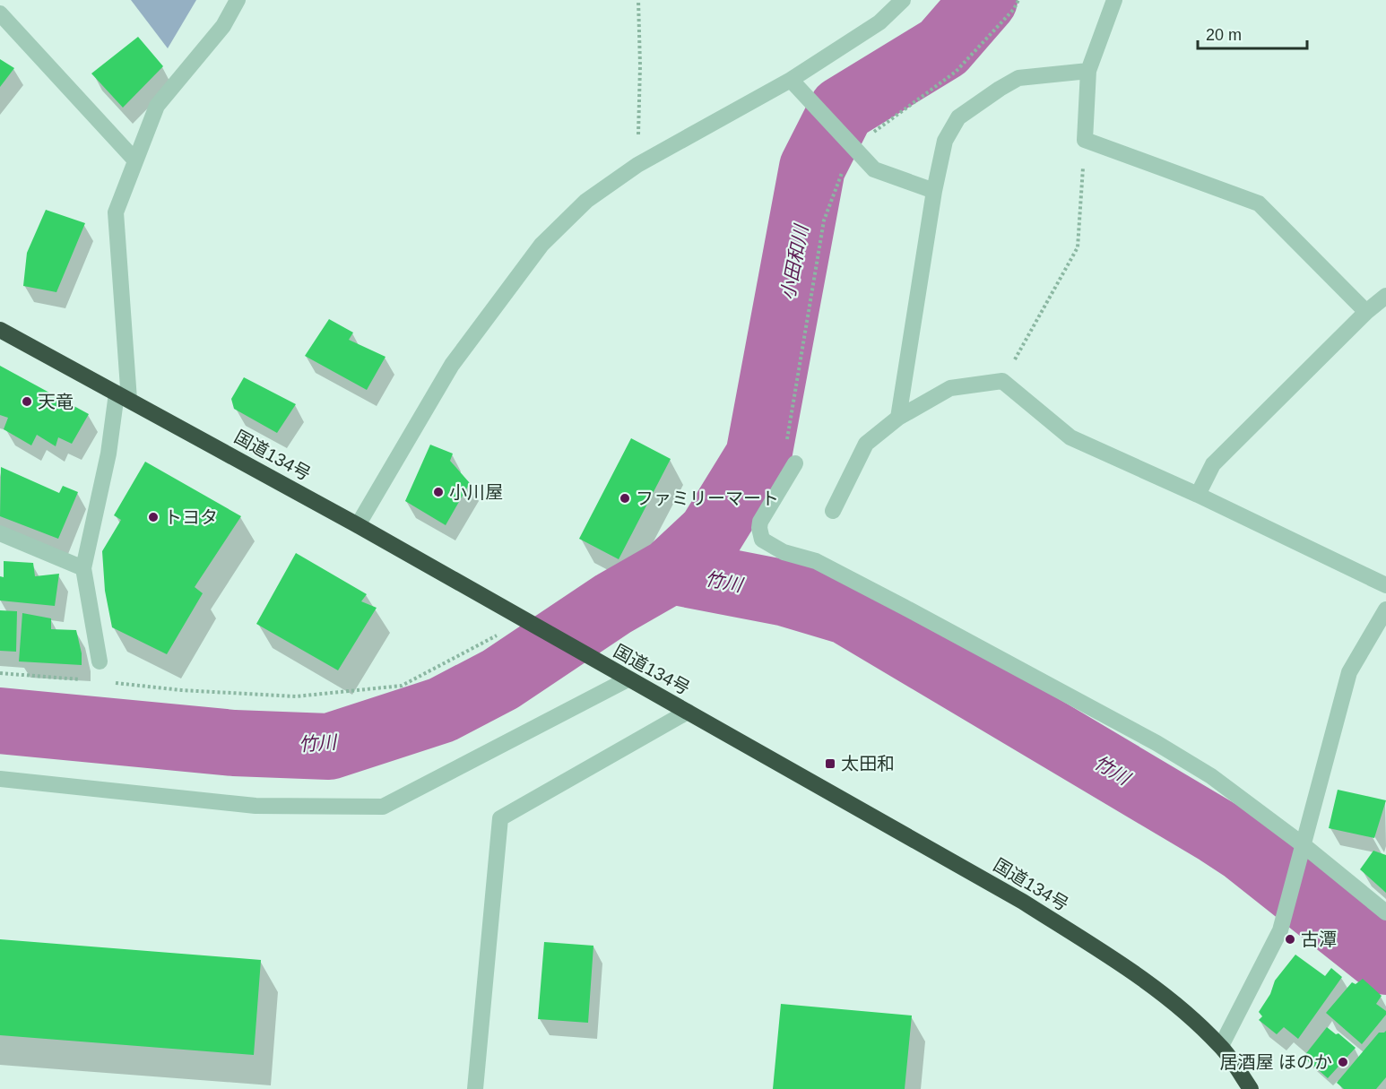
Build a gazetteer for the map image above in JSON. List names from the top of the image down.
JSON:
{
  "streets": {
    "highway": ["国道134号"]
  },
  "water": ["小田和川", "竹川"],
  "places": {
    "other": [
      "天竜",
      "小川屋",
      "ファミリーマート",
      "トヨタ",
      "古潭",
      "居酒屋 ほのか"
    ],
    "transit": ["太田和"]
  },
  "scale_bar": "20 m"
}
